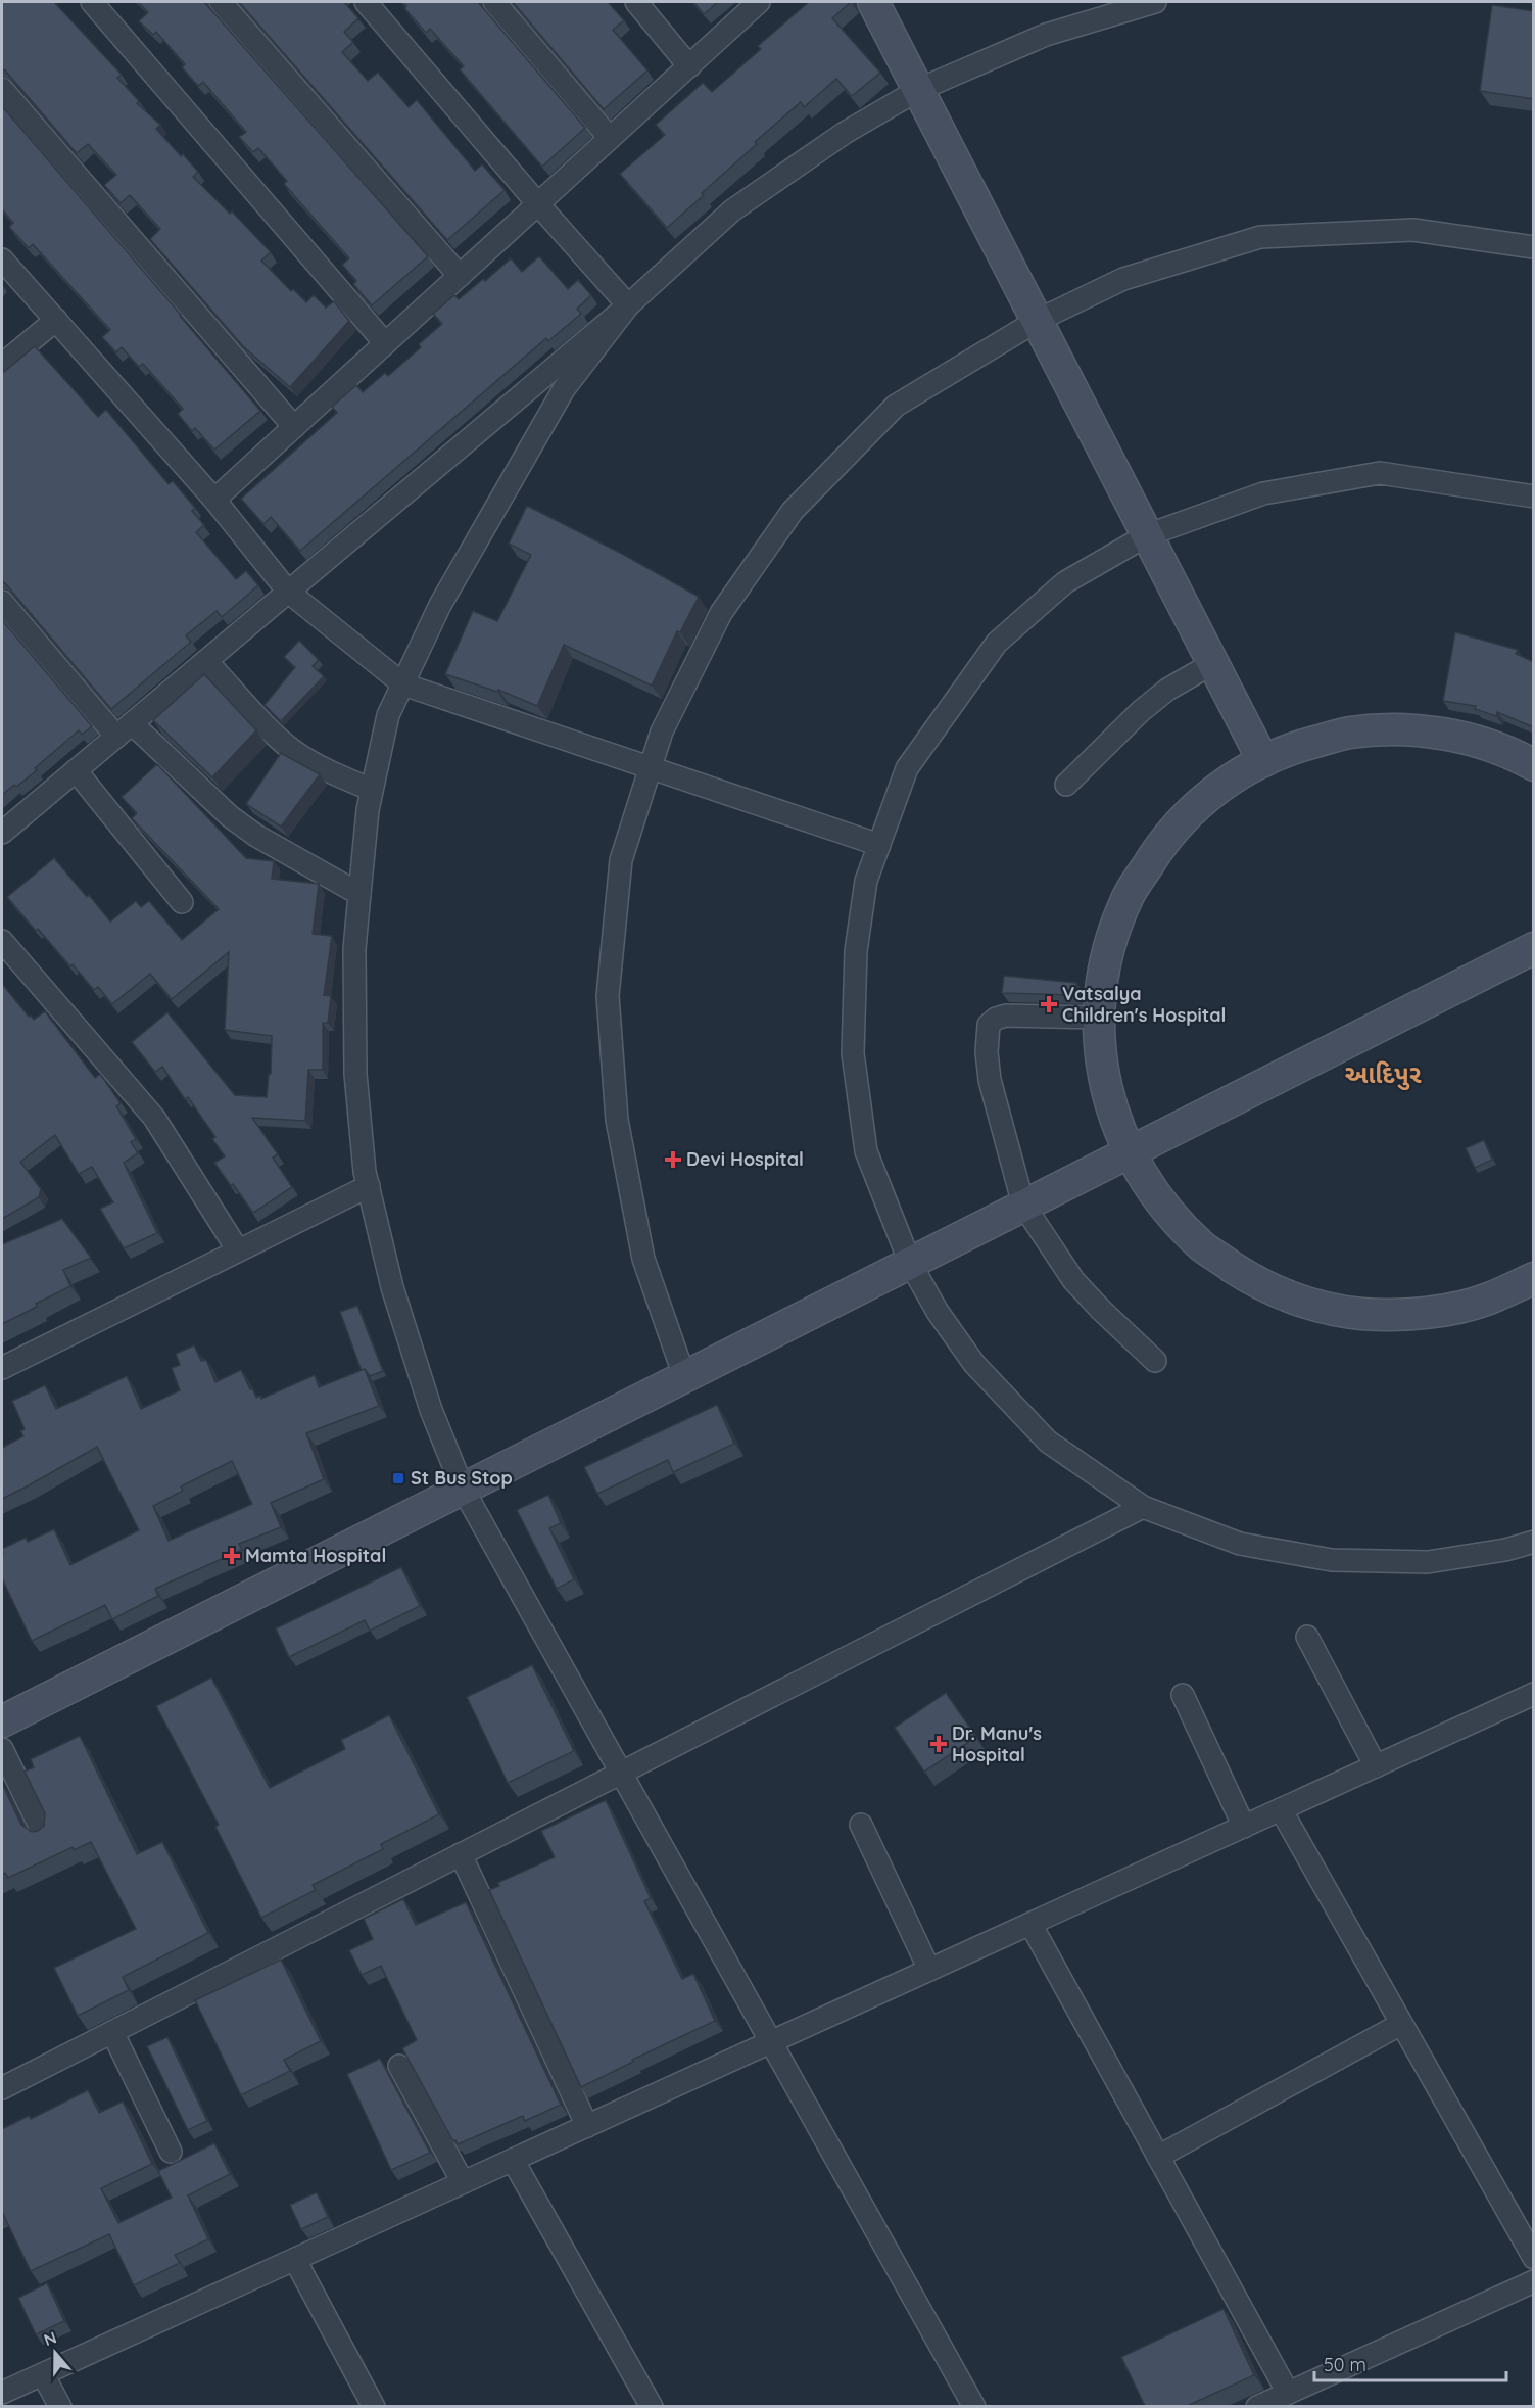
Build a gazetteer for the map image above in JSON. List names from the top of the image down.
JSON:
{
  "districts": ["આદિપુર"],
  "places": {
    "health": [
      "Vatsalya Children's Hospital",
      "Devi Hospital",
      "Mamta Hospital",
      "Dr. Manu's Hospital"
    ],
    "transit": ["St Bus Stop"]
  },
  "scale_bar": "50 m",
  "north": "top"
}
